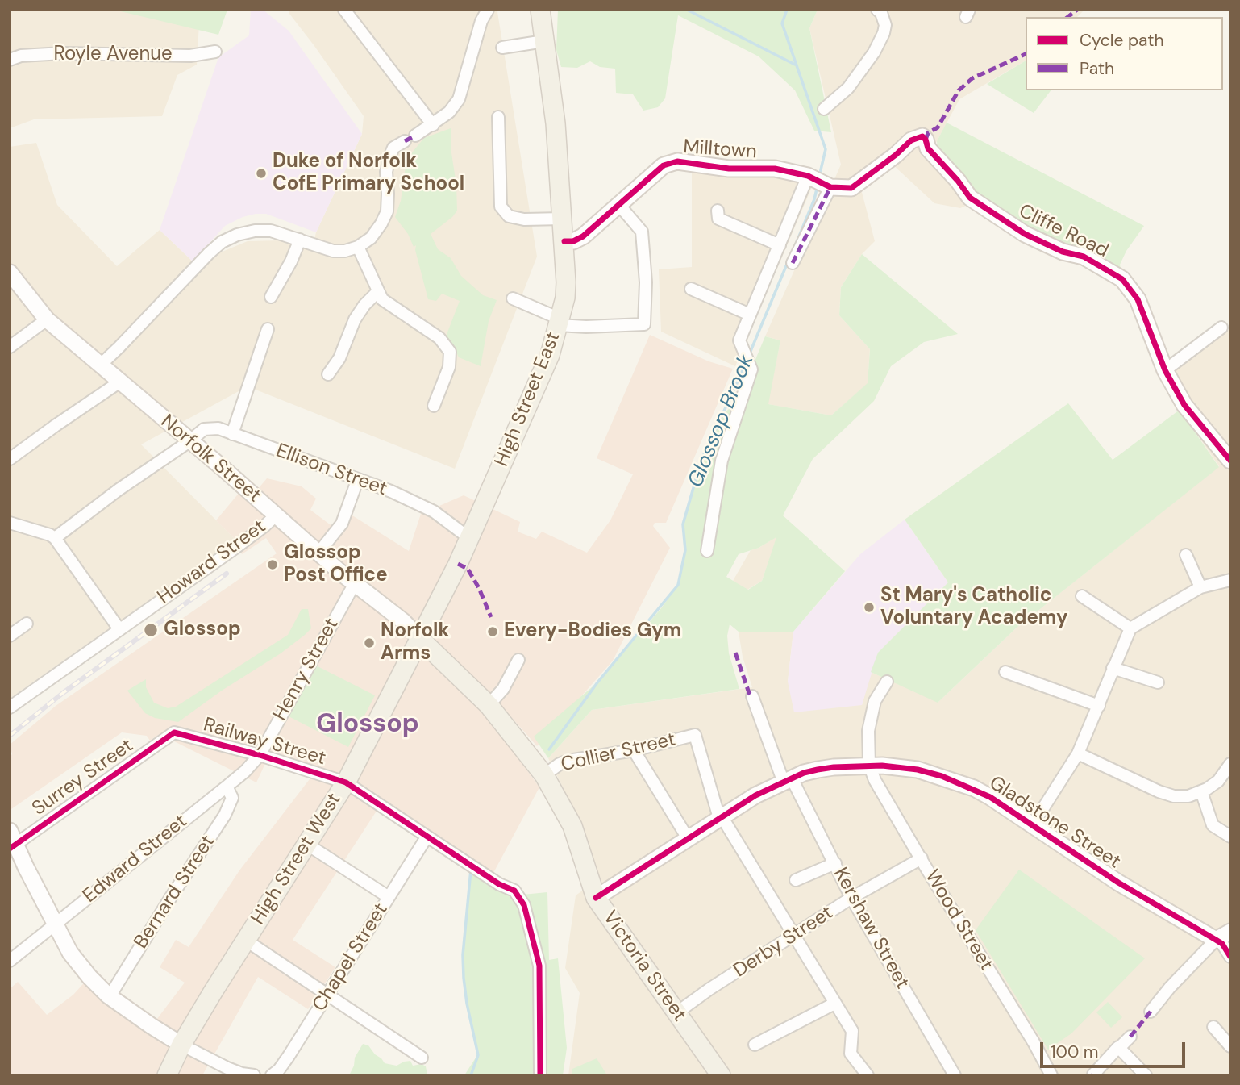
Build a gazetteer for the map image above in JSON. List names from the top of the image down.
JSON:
{
  "streets": {
    "main road": ["High Street East", "High Street West", "Victoria Street"],
    "street": [
      "Royle Avenue",
      "Milltown",
      "Cliffe Road",
      "Norfolk Street",
      "Ellison Street",
      "Howard Street",
      "Henry Street",
      "Railway Street",
      "Collier Street",
      "Surrey Street",
      "Gladstone Street",
      "Edward Street",
      "Bernard Street",
      "Wood Street",
      "Kershaw Street",
      "Derby Street",
      "Chapel Street"
    ]
  },
  "crossings": [
    ["Milltown", "Cliffe Road"],
    ["Milltown", "High Street East"],
    ["High Street East", "Norfolk Street"],
    ["High Street East", "Ellison Street"],
    ["High Street East", "High Street West"],
    ["High Street East", "Victoria Street"],
    ["Norfolk Street", "Ellison Street"],
    ["Norfolk Street", "Howard Street"],
    ["Norfolk Street", "Henry Street"],
    ["Norfolk Street", "High Street West"],
    ["Norfolk Street", "Victoria Street"],
    ["Henry Street", "Railway Street"],
    ["Henry Street", "Edward Street"],
    ["Railway Street", "Surrey Street"],
    ["Railway Street", "Edward Street"],
    ["Railway Street", "High Street West"],
    ["Railway Street", "Chapel Street"],
    ["Collier Street", "Gladstone Street"],
    ["Collier Street", "Victoria Street"],
    ["Gladstone Street", "Wood Street"],
    ["Gladstone Street", "Kershaw Street"],
    ["Gladstone Street", "Victoria Street"],
    ["Edward Street", "Bernard Street"],
    ["High Street West", "Victoria Street"],
    ["Wood Street", "Derby Street"],
    ["Kershaw Street", "Derby Street"],
    ["Derby Street", "Victoria Street"]
  ],
  "districts": ["Glossop"],
  "water": ["Glossop Brook"],
  "places": [
    "Duke of Norfolk CofE Primary School",
    "Glossop Post Office",
    "St Mary's Catholic Voluntary Academy",
    "Glossop",
    "Every-Bodies Gym",
    "Norfolk Arms"
  ],
  "legend": ["Cycle path", "Path"],
  "scale_bar": "100 m"
}
